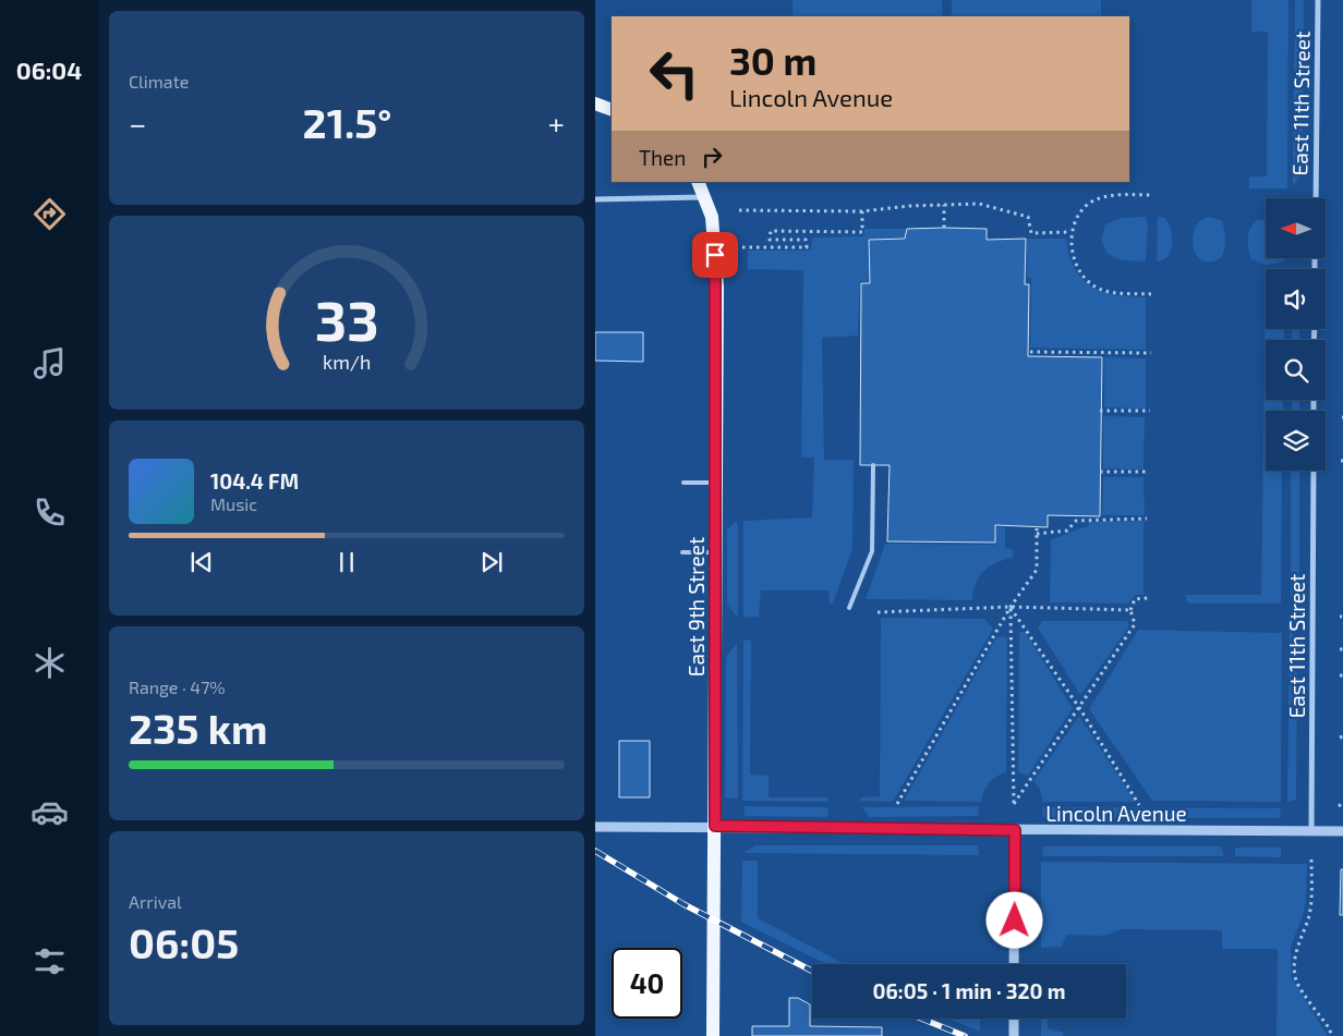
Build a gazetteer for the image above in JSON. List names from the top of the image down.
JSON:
{
  "streets": {
    "main road": ["East 9th Street"],
    "street": ["East 11th Street", "Lincoln Avenue"]
  },
  "crossings": [
    ["East 11th Street", "Lincoln Avenue"],
    ["East 9th Street", "Lincoln Avenue"]
  ],
  "north": "left",
  "page": {
    "tabs": "06:04",
    "tile": [
      "Climate",
      ["Range · 47%", "235 km"],
      ["Arrival", "06:05"]
    ],
    "turn": ["30 m", "Lincoln Avenue"],
    "heat": ["−", "21.5°", "+"],
    "then": "Then",
    "song": ["104.4 FM", "Music"],
    "limit": "40",
    "trip": "06:05 · 1 min · 320 m",
    "gauge": ["33", "km/h"]
  }
}
